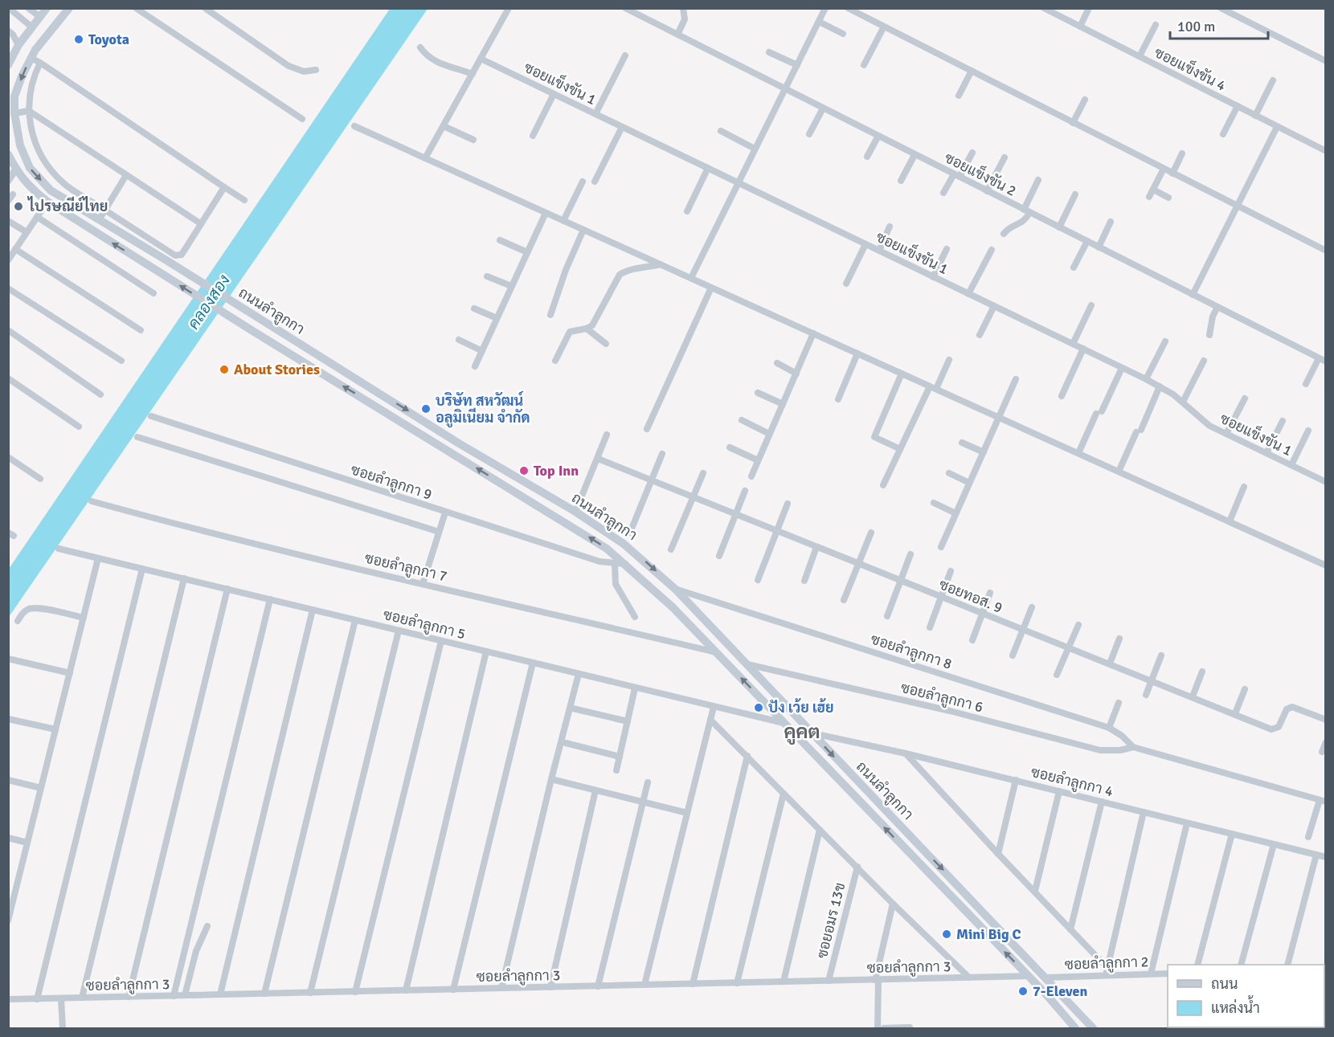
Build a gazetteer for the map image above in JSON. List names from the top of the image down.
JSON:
{
  "streets": {
    "main road": ["ถนนลำลูกกา"],
    "street": [
      "ซอยแข็งขัน 4",
      "ซอยแข็งขัน 1",
      "ซอยแข็งขัน 2",
      "ซอยลำลูกกา 9",
      "ซอยลำลูกกา 7",
      "ซอยทอส. 9",
      "ซอยลำลูกกา 5",
      "ซอยลำลูกกา 8",
      "ซอยลำลูกกา 6",
      "ซอยลำลูกกา 4",
      "ซอยอมร 13ข",
      "ซอยลำลูกกา 2",
      "ซอยลำลูกกา 3"
    ]
  },
  "crossings": [
    ["ถนนลำลูกกา", "ซอยลำลูกกา 9"],
    ["ถนนลำลูกกา", "ซอยลำลูกกา 7"],
    ["ถนนลำลูกกา", "ซอยลำลูกกา 5"],
    ["ถนนลำลูกกา", "ซอยลำลูกกา 8"],
    ["ถนนลำลูกกา", "ซอยลำลูกกา 6"],
    ["ถนนลำลูกกา", "ซอยลำลูกกา 4"],
    ["ถนนลำลูกกา", "ซอยลำลูกกา 2"],
    ["ถนนลำลูกกา", "ซอยลำลูกกา 3"],
    ["ซอยลำลูกกา 8", "ซอยลำลูกกา 6"],
    ["ซอยอมร 13ข", "ซอยลำลูกกา 3"]
  ],
  "districts": ["คูคต"],
  "water": ["คลองสอง"],
  "places": [
    "Toyota",
    "ไปรษณีย์ไทย",
    "About Stories",
    "บริษัท สหวัฒน์ อลูมิเนียม จำกัด",
    "Top Inn",
    "ปัง เว้ย เฮ้ย",
    "Mini Big C",
    "7-Eleven"
  ],
  "legend": ["ถนน", "แหล่งน้ำ"],
  "scale_bar": "100 m"
}
